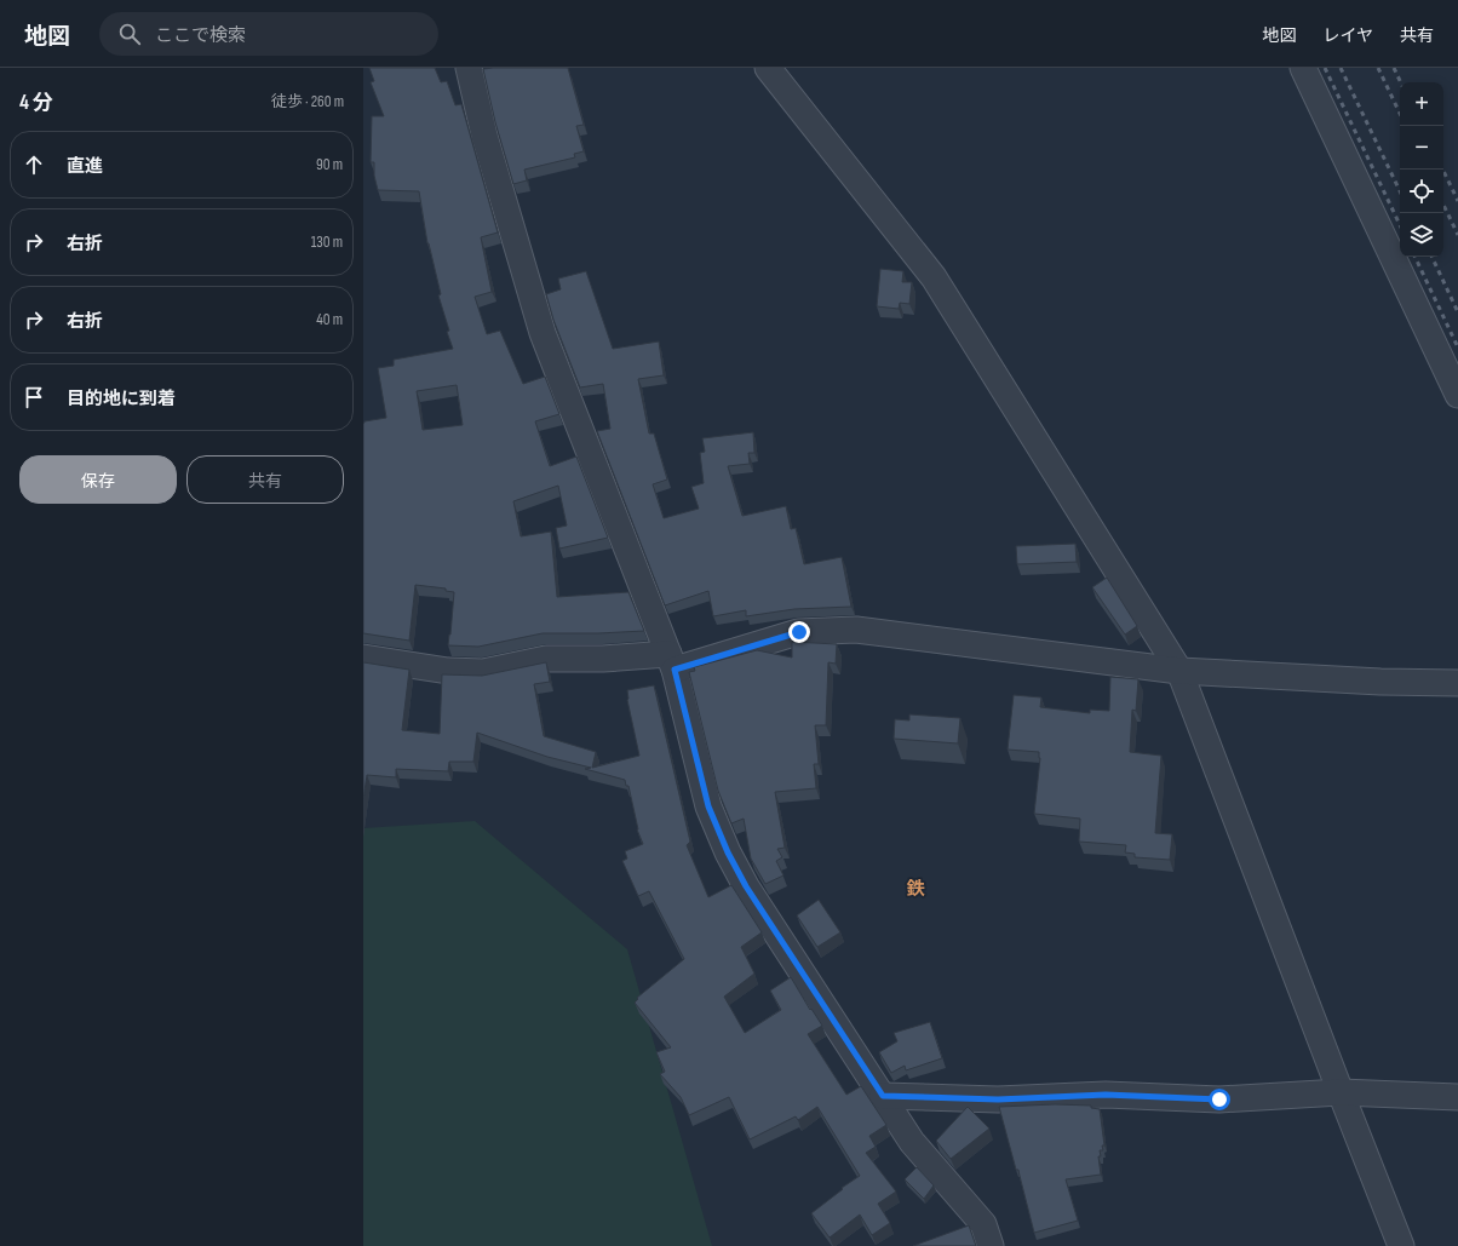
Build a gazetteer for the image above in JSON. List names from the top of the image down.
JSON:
{
  "districts": ["鉄"],
  "page": {
    "header": "地図",
    "search": "ここで検索",
    "nav": ["地図", "レイヤ", "共有"],
    "heading": ["4 分", "徒歩 · 260 m"],
    "map_buttons": ["+", "−"],
    "list": [
      ["直進", "90 m"],
      ["右折", "130 m"],
      ["右折", "40 m"],
      "目的地に到着"
    ],
    "buttons": ["保存", "共有"]
  }
}
